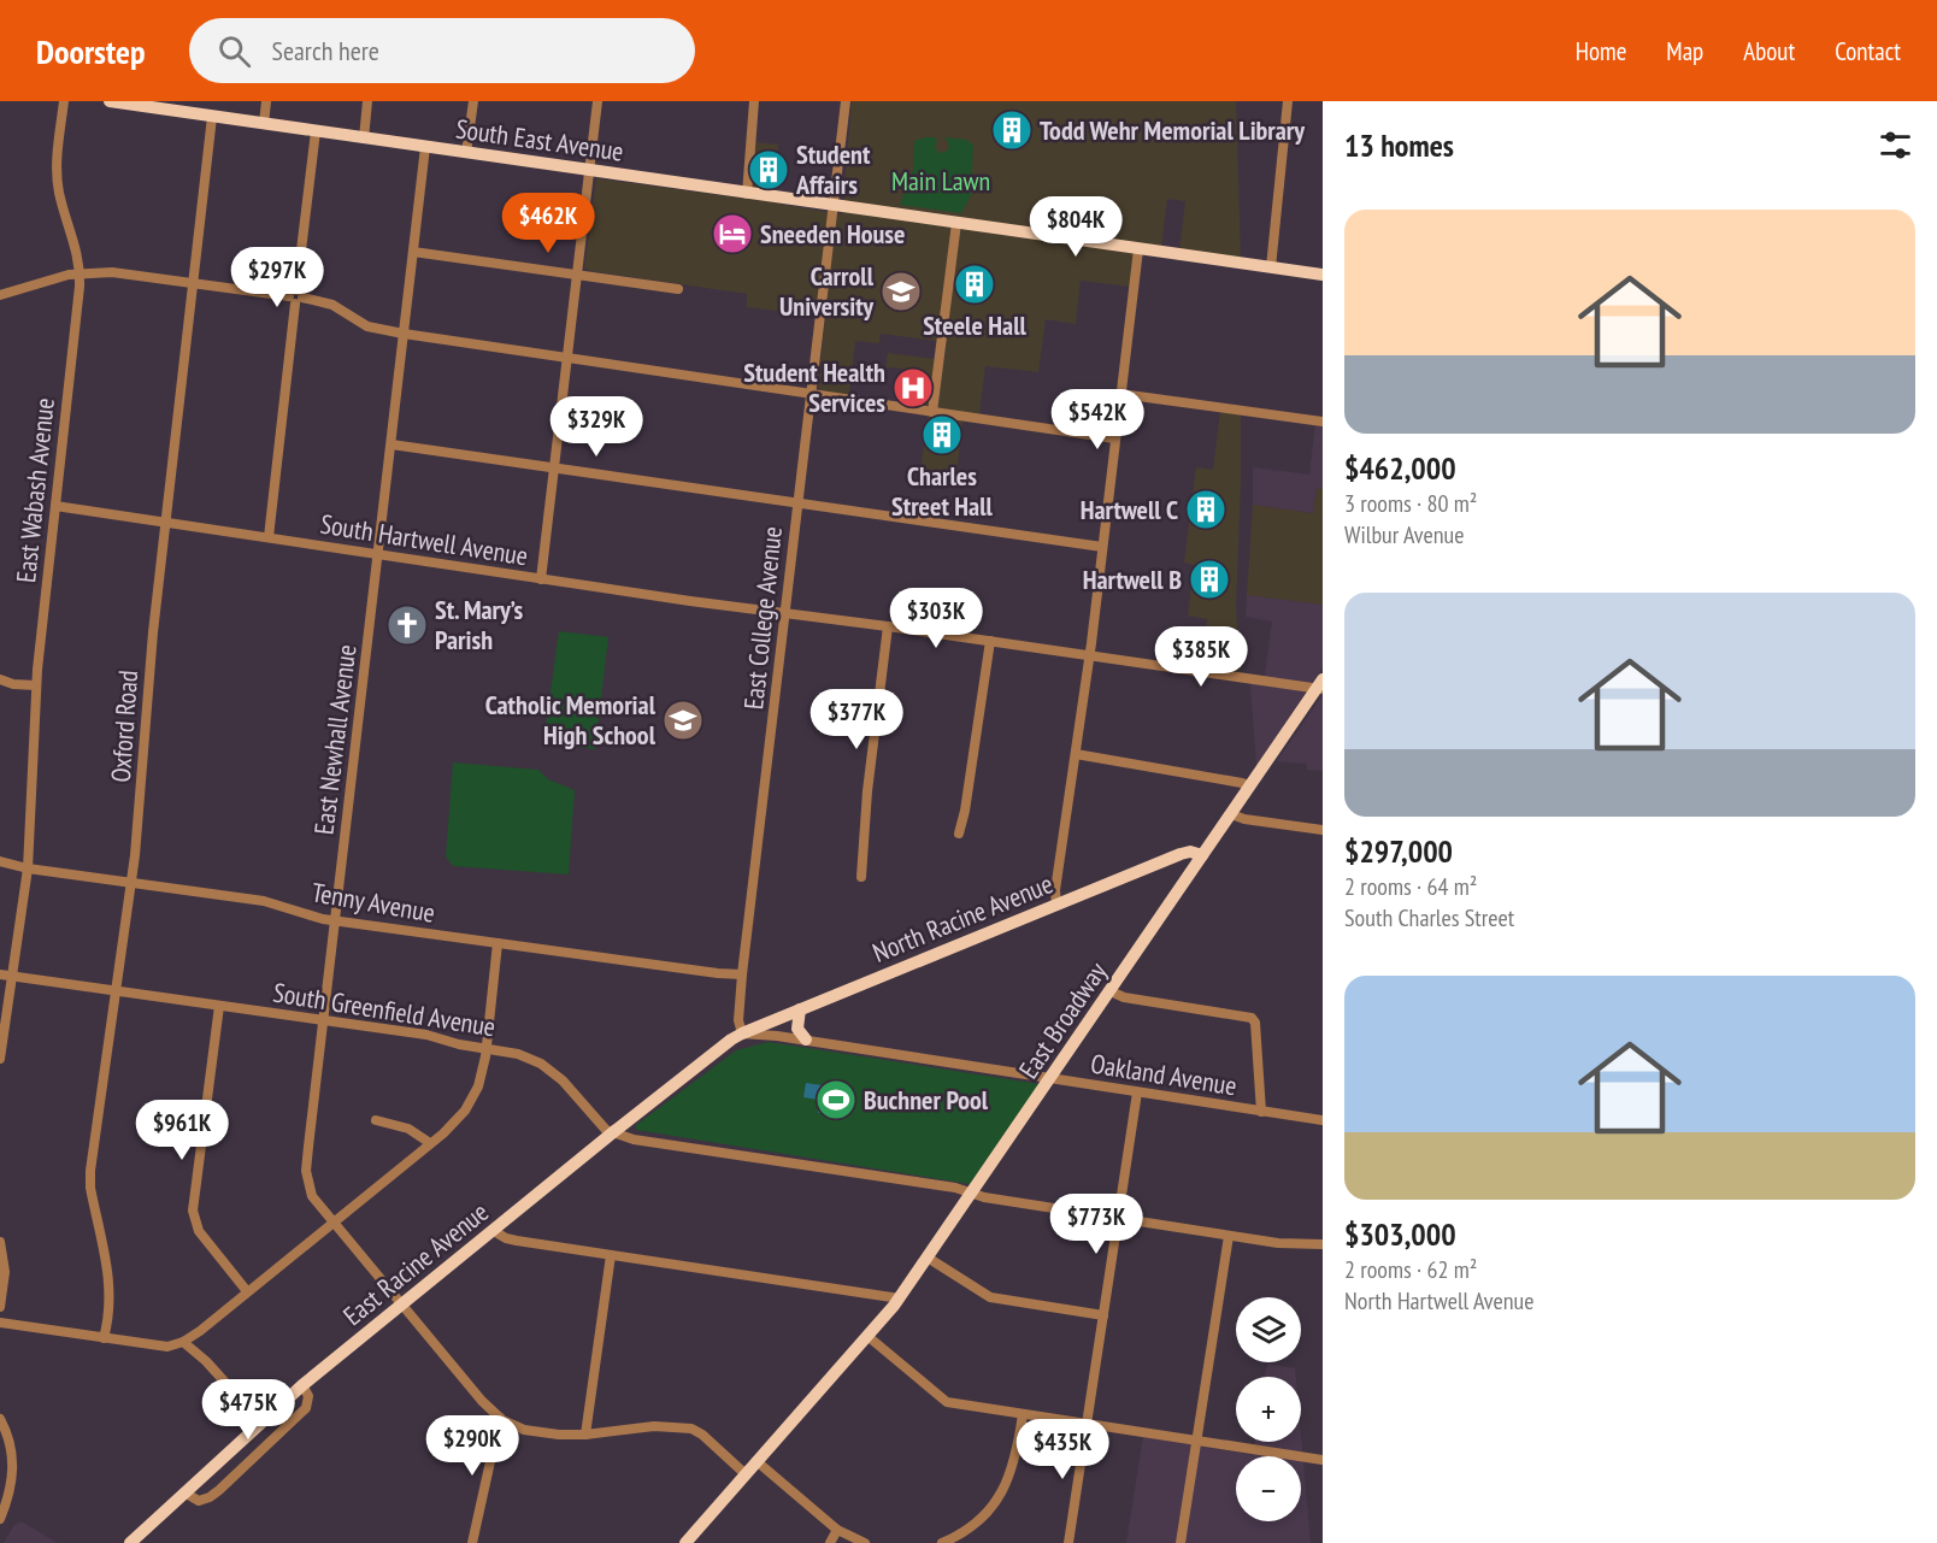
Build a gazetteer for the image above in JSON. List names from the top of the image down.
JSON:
{
  "streets": {
    "main road": [
      "South East Avenue",
      "North Racine Avenue",
      "East Broadway",
      "East Racine Avenue"
    ],
    "street": [
      "East Wabash Avenue",
      "South Hartwell Avenue",
      "East College Avenue",
      "Oxford Road",
      "East Newhall Avenue",
      "Tenny Avenue",
      "South Greenfield Avenue",
      "Oakland Avenue"
    ]
  },
  "crossings": [
    ["South East Avenue", "East College Avenue"],
    ["South East Avenue", "Oxford Road"],
    ["South East Avenue", "East Newhall Avenue"],
    ["East Wabash Avenue", "South Hartwell Avenue"],
    ["East Wabash Avenue", "Tenny Avenue"],
    ["East Wabash Avenue", "South Greenfield Avenue"],
    ["South Hartwell Avenue", "East College Avenue"],
    ["South Hartwell Avenue", "Oxford Road"],
    ["South Hartwell Avenue", "East Newhall Avenue"],
    ["South Hartwell Avenue", "East Broadway"],
    ["East College Avenue", "Tenny Avenue"],
    ["East College Avenue", "North Racine Avenue"],
    ["East College Avenue", "Oakland Avenue"],
    ["East College Avenue", "East Racine Avenue"],
    ["Oxford Road", "Tenny Avenue"],
    ["Oxford Road", "South Greenfield Avenue"],
    ["East Newhall Avenue", "Tenny Avenue"],
    ["East Newhall Avenue", "South Greenfield Avenue"],
    ["East Newhall Avenue", "East Racine Avenue"],
    ["North Racine Avenue", "East Broadway"],
    ["North Racine Avenue", "Oakland Avenue"],
    ["North Racine Avenue", "East Racine Avenue"],
    ["South Greenfield Avenue", "East Broadway"],
    ["South Greenfield Avenue", "East Racine Avenue"],
    ["East Broadway", "Oakland Avenue"],
    ["Oakland Avenue", "East Racine Avenue"]
  ],
  "parks": ["Main Lawn"],
  "places": {
    "building": [
      "Todd Wehr Memorial Library",
      "Student Affairs",
      "Steele Hall",
      "Charles Street Hall",
      "Hartwell C",
      "Hartwell B"
    ],
    "hotel": ["Sneeden House"],
    "school or university": ["Carroll University", "Catholic Memorial High School"],
    "hospital": ["Student Health Services"],
    "church": ["St. Mary’s Parish"],
    "sports": ["Buchner Pool"]
  },
  "page": {
    "header": "Doorstep",
    "search": "Search here",
    "nav": [
      "Home",
      "Map",
      "About",
      "Contact"
    ],
    "heading": "13 homes",
    "list": [
      {
        "name": "$462,000",
        "note": "3 rooms · 80 m² · Wilbur Avenue"
      },
      {
        "name": "$297,000",
        "note": "2 rooms · 64 m² · South Charles Street"
      },
      {
        "name": "$303,000",
        "note": "2 rooms · 62 m² · North Hartwell Avenue"
      }
    ],
    "price": [
      "$462K",
      "$804K",
      "$297K",
      "$542K",
      "$329K",
      "$303K",
      "$385K",
      "$377K",
      "$961K",
      "$773K",
      "$475K",
      "$290K",
      "$435K"
    ],
    "map_buttons": ["+", "−"]
  }
}
